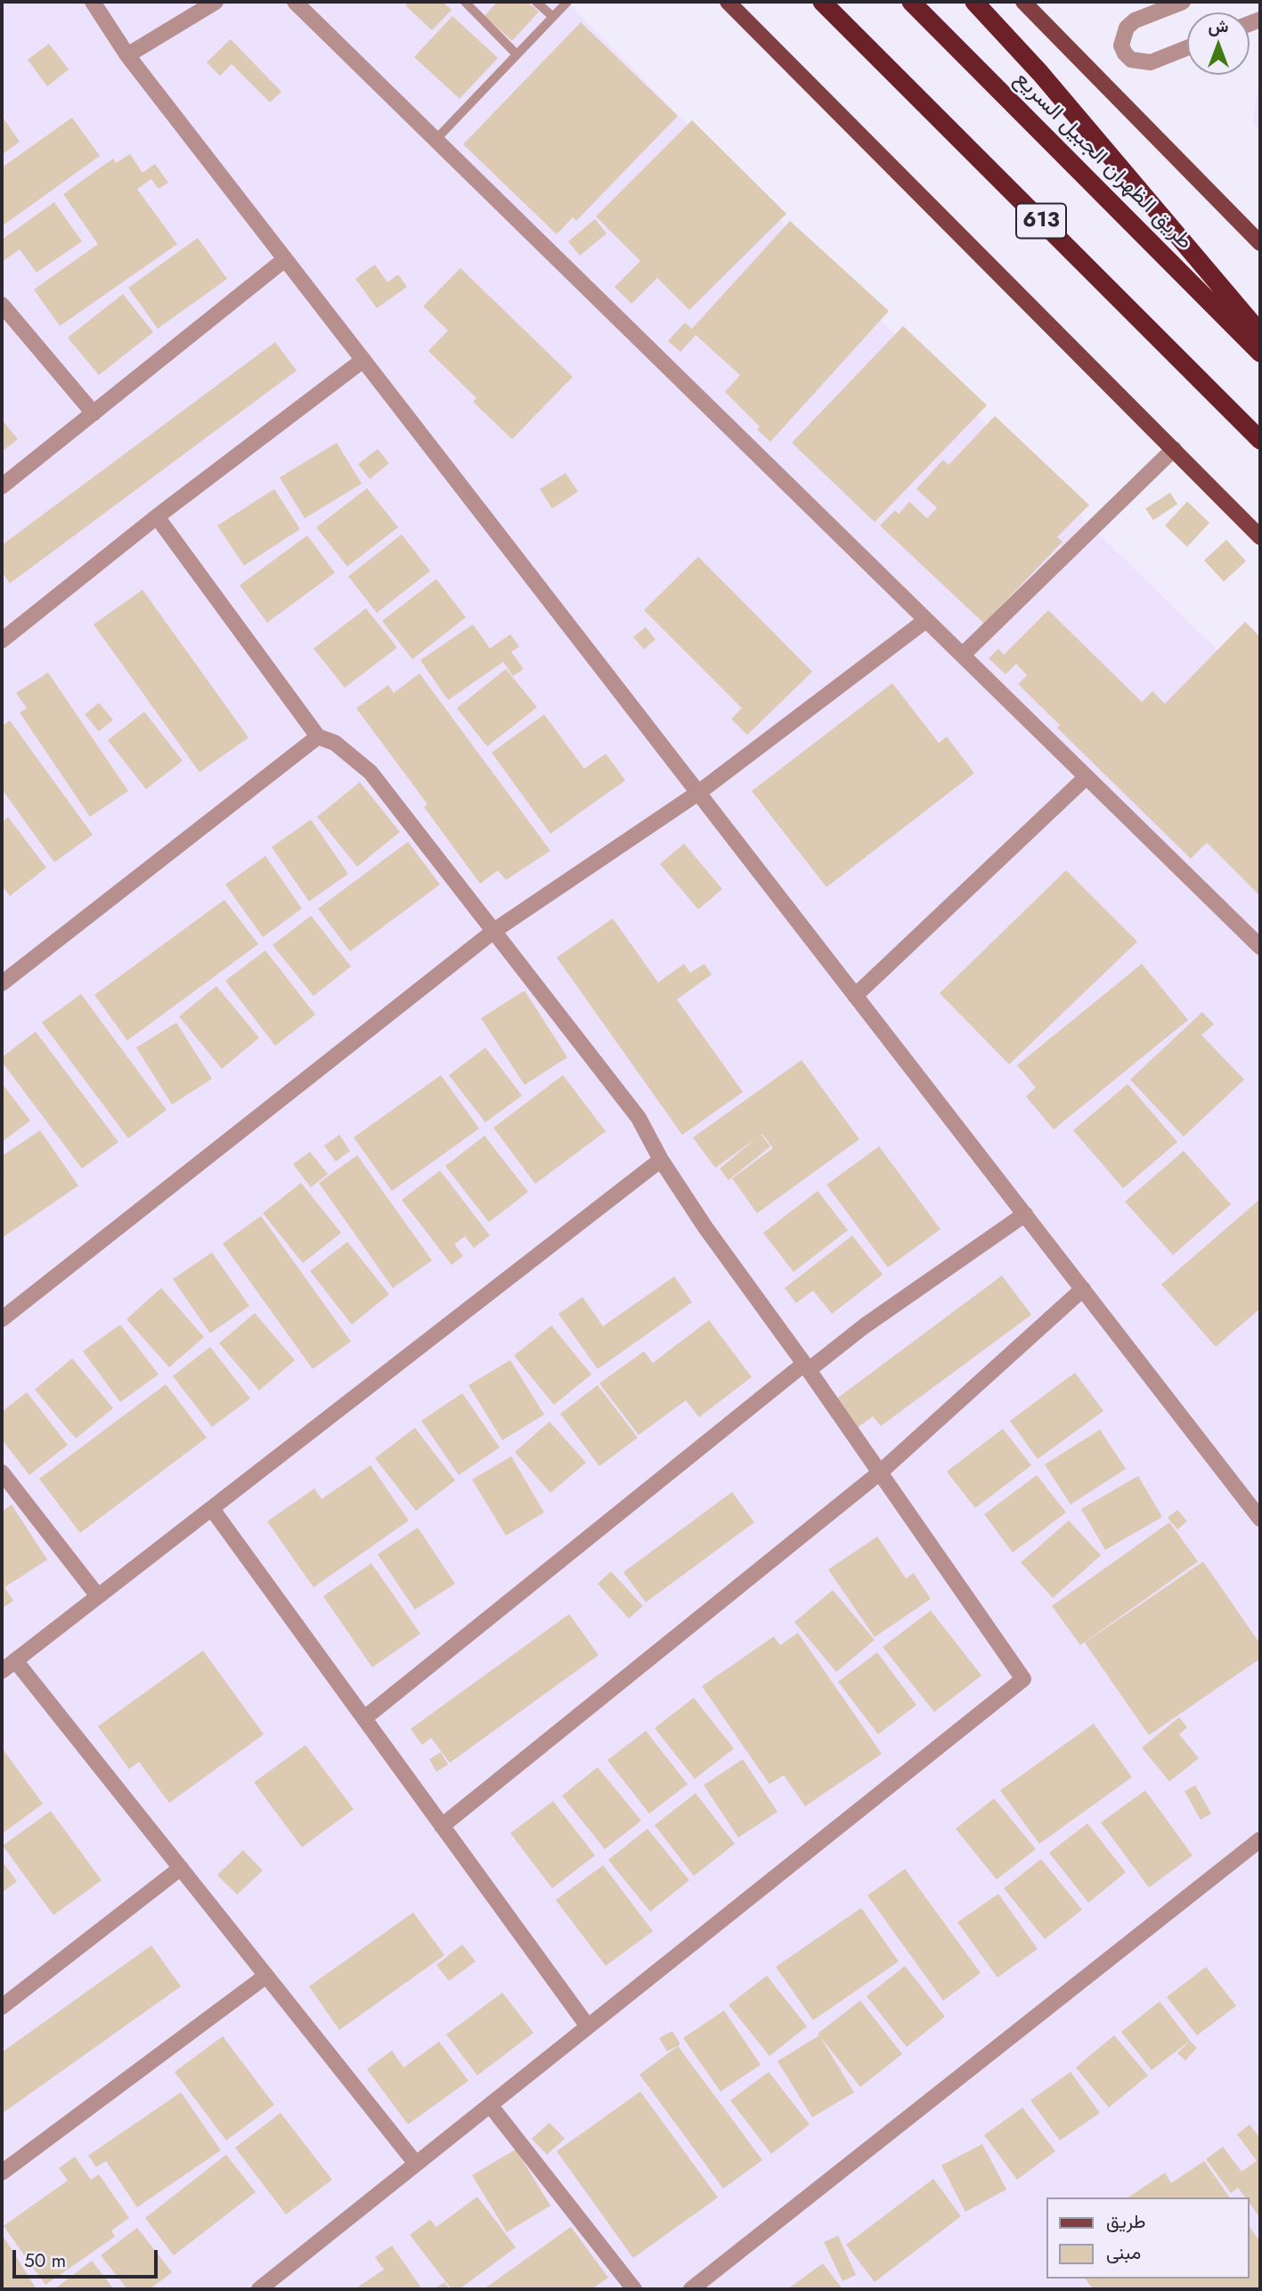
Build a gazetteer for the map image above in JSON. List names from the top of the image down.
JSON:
{
  "streets": {
    "highway": ["طريق الظهران الجبيل السريع", "613"]
  },
  "legend": ["طريق", "مبنى"],
  "scale_bar": "50 m",
  "north": "top"
}
